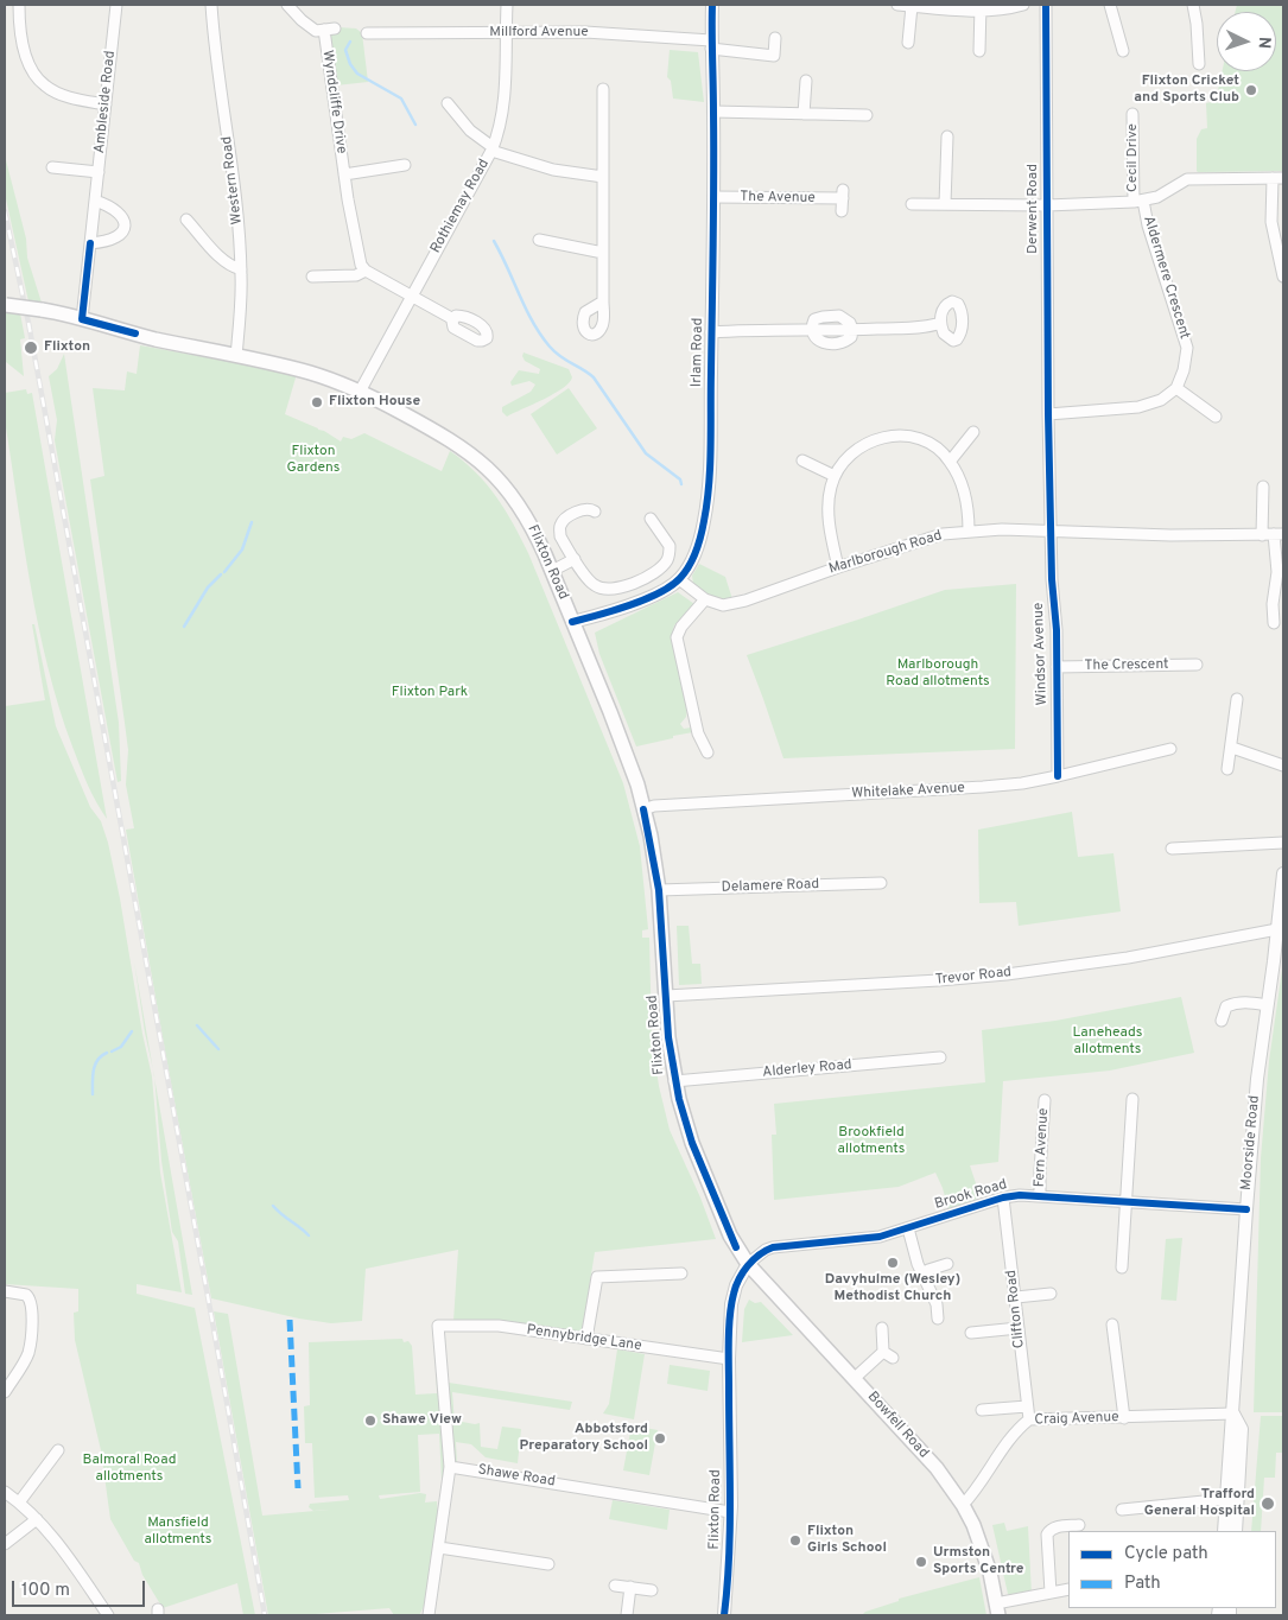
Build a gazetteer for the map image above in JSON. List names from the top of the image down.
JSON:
{
  "streets": {
    "main road": ["Flixton Road", "Bowfell Road"],
    "street": [
      "Millford Avenue",
      "Ambleside Road",
      "Wyndcliffe Drive",
      "Cecil Drive",
      "Western Road",
      "The Avenue",
      "Rothiemay Road",
      "Derwent Road",
      "Aldermere Crescent",
      "Irlam Road",
      "Marlborough Road",
      "Windsor Avenue",
      "The Crescent",
      "Whitelake Avenue",
      "Delamere Road",
      "Trevor Road",
      "Alderley Road",
      "Moorside Road",
      "Fern Avenue",
      "Brook Road",
      "Clifton Road",
      "Pennybridge Lane",
      "Craig Avenue",
      "Shawe Road"
    ]
  },
  "crossings": [
    ["Millford Avenue", "Rothiemay Road"],
    ["Millford Avenue", "Irlam Road"],
    ["Ambleside Road", "Flixton Road"],
    ["Cecil Drive", "Aldermere Crescent"],
    ["Western Road", "Flixton Road"],
    ["The Avenue", "Irlam Road"],
    ["Rothiemay Road", "Flixton Road"],
    ["Derwent Road", "Marlborough Road"],
    ["Derwent Road", "Windsor Avenue"],
    ["Irlam Road", "Marlborough Road"],
    ["Irlam Road", "Flixton Road"],
    ["Marlborough Road", "Windsor Avenue"],
    ["Flixton Road", "Whitelake Avenue"],
    ["Flixton Road", "Delamere Road"],
    ["Flixton Road", "Trevor Road"],
    ["Flixton Road", "Alderley Road"],
    ["Flixton Road", "Brook Road"],
    ["Flixton Road", "Pennybridge Lane"],
    ["Flixton Road", "Bowfell Road"],
    ["Flixton Road", "Shawe Road"],
    ["Windsor Avenue", "The Crescent"],
    ["Windsor Avenue", "Whitelake Avenue"],
    ["Trevor Road", "Moorside Road"],
    ["Moorside Road", "Brook Road"],
    ["Moorside Road", "Craig Avenue"],
    ["Fern Avenue", "Brook Road"],
    ["Brook Road", "Clifton Road"],
    ["Brook Road", "Bowfell Road"],
    ["Clifton Road", "Craig Avenue"],
    ["Pennybridge Lane", "Shawe Road"],
    ["Craig Avenue", "Bowfell Road"]
  ],
  "parks": [
    "Flixton Gardens",
    "Marlborough Road allotments",
    "Flixton Park",
    "Laneheads allotments",
    "Brookfield allotments",
    "Balmoral Road allotments",
    "Mansfield allotments"
  ],
  "places": [
    "Flixton Cricket and Sports Club",
    "Flixton",
    "Flixton House",
    "Davyhulme (Wesley) Methodist Church",
    "Shawe View",
    "Abbotsford Preparatory School",
    "Trafford General Hospital",
    "Flixton Girls School",
    "Urmston Sports Centre"
  ],
  "legend": ["Cycle path", "Path"],
  "scale_bar": "100 m",
  "north": "right"
}
